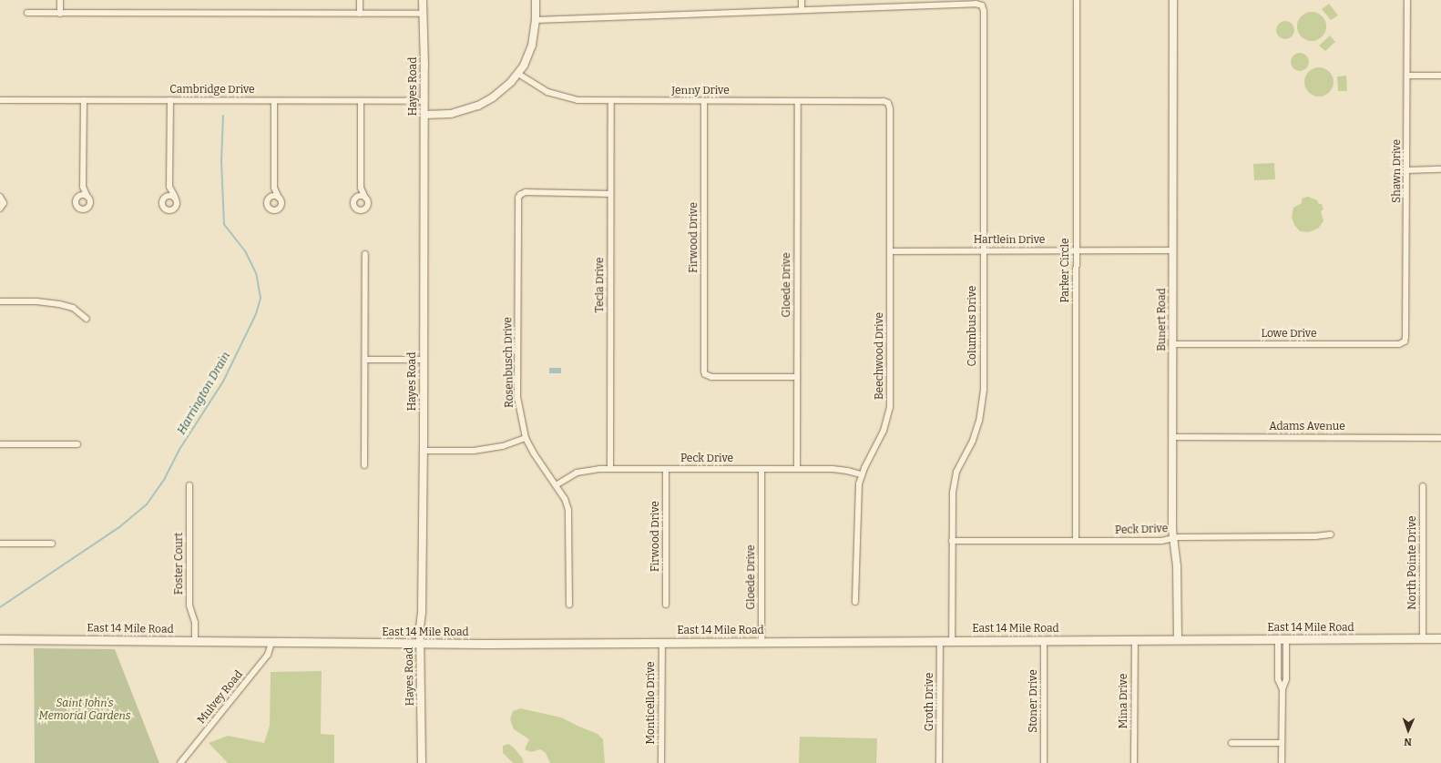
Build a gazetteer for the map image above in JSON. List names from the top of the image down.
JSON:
{
  "streets": {
    "main road": ["East 14 Mile Road"],
    "street": [
      "Hayes Road",
      "Cambridge Drive",
      "Jenny Drive",
      "Shawn Drive",
      "Firwood Drive",
      "Hartlein Drive",
      "Parker Circle",
      "Tecla Drive",
      "Gloede Drive",
      "Bunert Road",
      "Columbus Drive",
      "Lowe Drive",
      "Beechwood Drive",
      "Rosenbusch Drive",
      "Adams Avenue",
      "Peck Drive",
      "North Pointe Drive",
      "Foster Court",
      "Mulvey Road",
      "Stoner Drive",
      "Mina Drive",
      "Groth Drive",
      "Monticello Drive"
    ]
  },
  "crossings": [
    ["Hayes Road", "Cambridge Drive"],
    ["Hayes Road", "East 14 Mile Road"],
    ["Jenny Drive", "Firwood Drive"],
    ["Jenny Drive", "Tecla Drive"],
    ["Jenny Drive", "Gloede Drive"],
    ["Jenny Drive", "Beechwood Drive"],
    ["Shawn Drive", "Lowe Drive"],
    ["Firwood Drive", "Gloede Drive"],
    ["Firwood Drive", "Peck Drive"],
    ["Hartlein Drive", "Parker Circle"],
    ["Hartlein Drive", "Bunert Road"],
    ["Hartlein Drive", "Columbus Drive"],
    ["Hartlein Drive", "Beechwood Drive"],
    ["Parker Circle", "Peck Drive"],
    ["Tecla Drive", "Rosenbusch Drive"],
    ["Tecla Drive", "Peck Drive"],
    ["Gloede Drive", "Peck Drive"],
    ["Gloede Drive", "East 14 Mile Road"],
    ["Bunert Road", "Lowe Drive"],
    ["Bunert Road", "Adams Avenue"],
    ["Bunert Road", "Peck Drive"],
    ["Bunert Road", "East 14 Mile Road"],
    ["Columbus Drive", "Peck Drive"],
    ["Columbus Drive", "East 14 Mile Road"],
    ["Beechwood Drive", "Peck Drive"],
    ["Rosenbusch Drive", "Peck Drive"],
    ["North Pointe Drive", "East 14 Mile Road"],
    ["Foster Court", "East 14 Mile Road"],
    ["East 14 Mile Road", "Mulvey Road"],
    ["East 14 Mile Road", "Stoner Drive"],
    ["East 14 Mile Road", "Mina Drive"],
    ["East 14 Mile Road", "Groth Drive"],
    ["East 14 Mile Road", "Monticello Drive"]
  ],
  "water": ["Harrington Drain"],
  "parks": ["Saint John's Memorial Gardens"],
  "north": "bottom"
}
